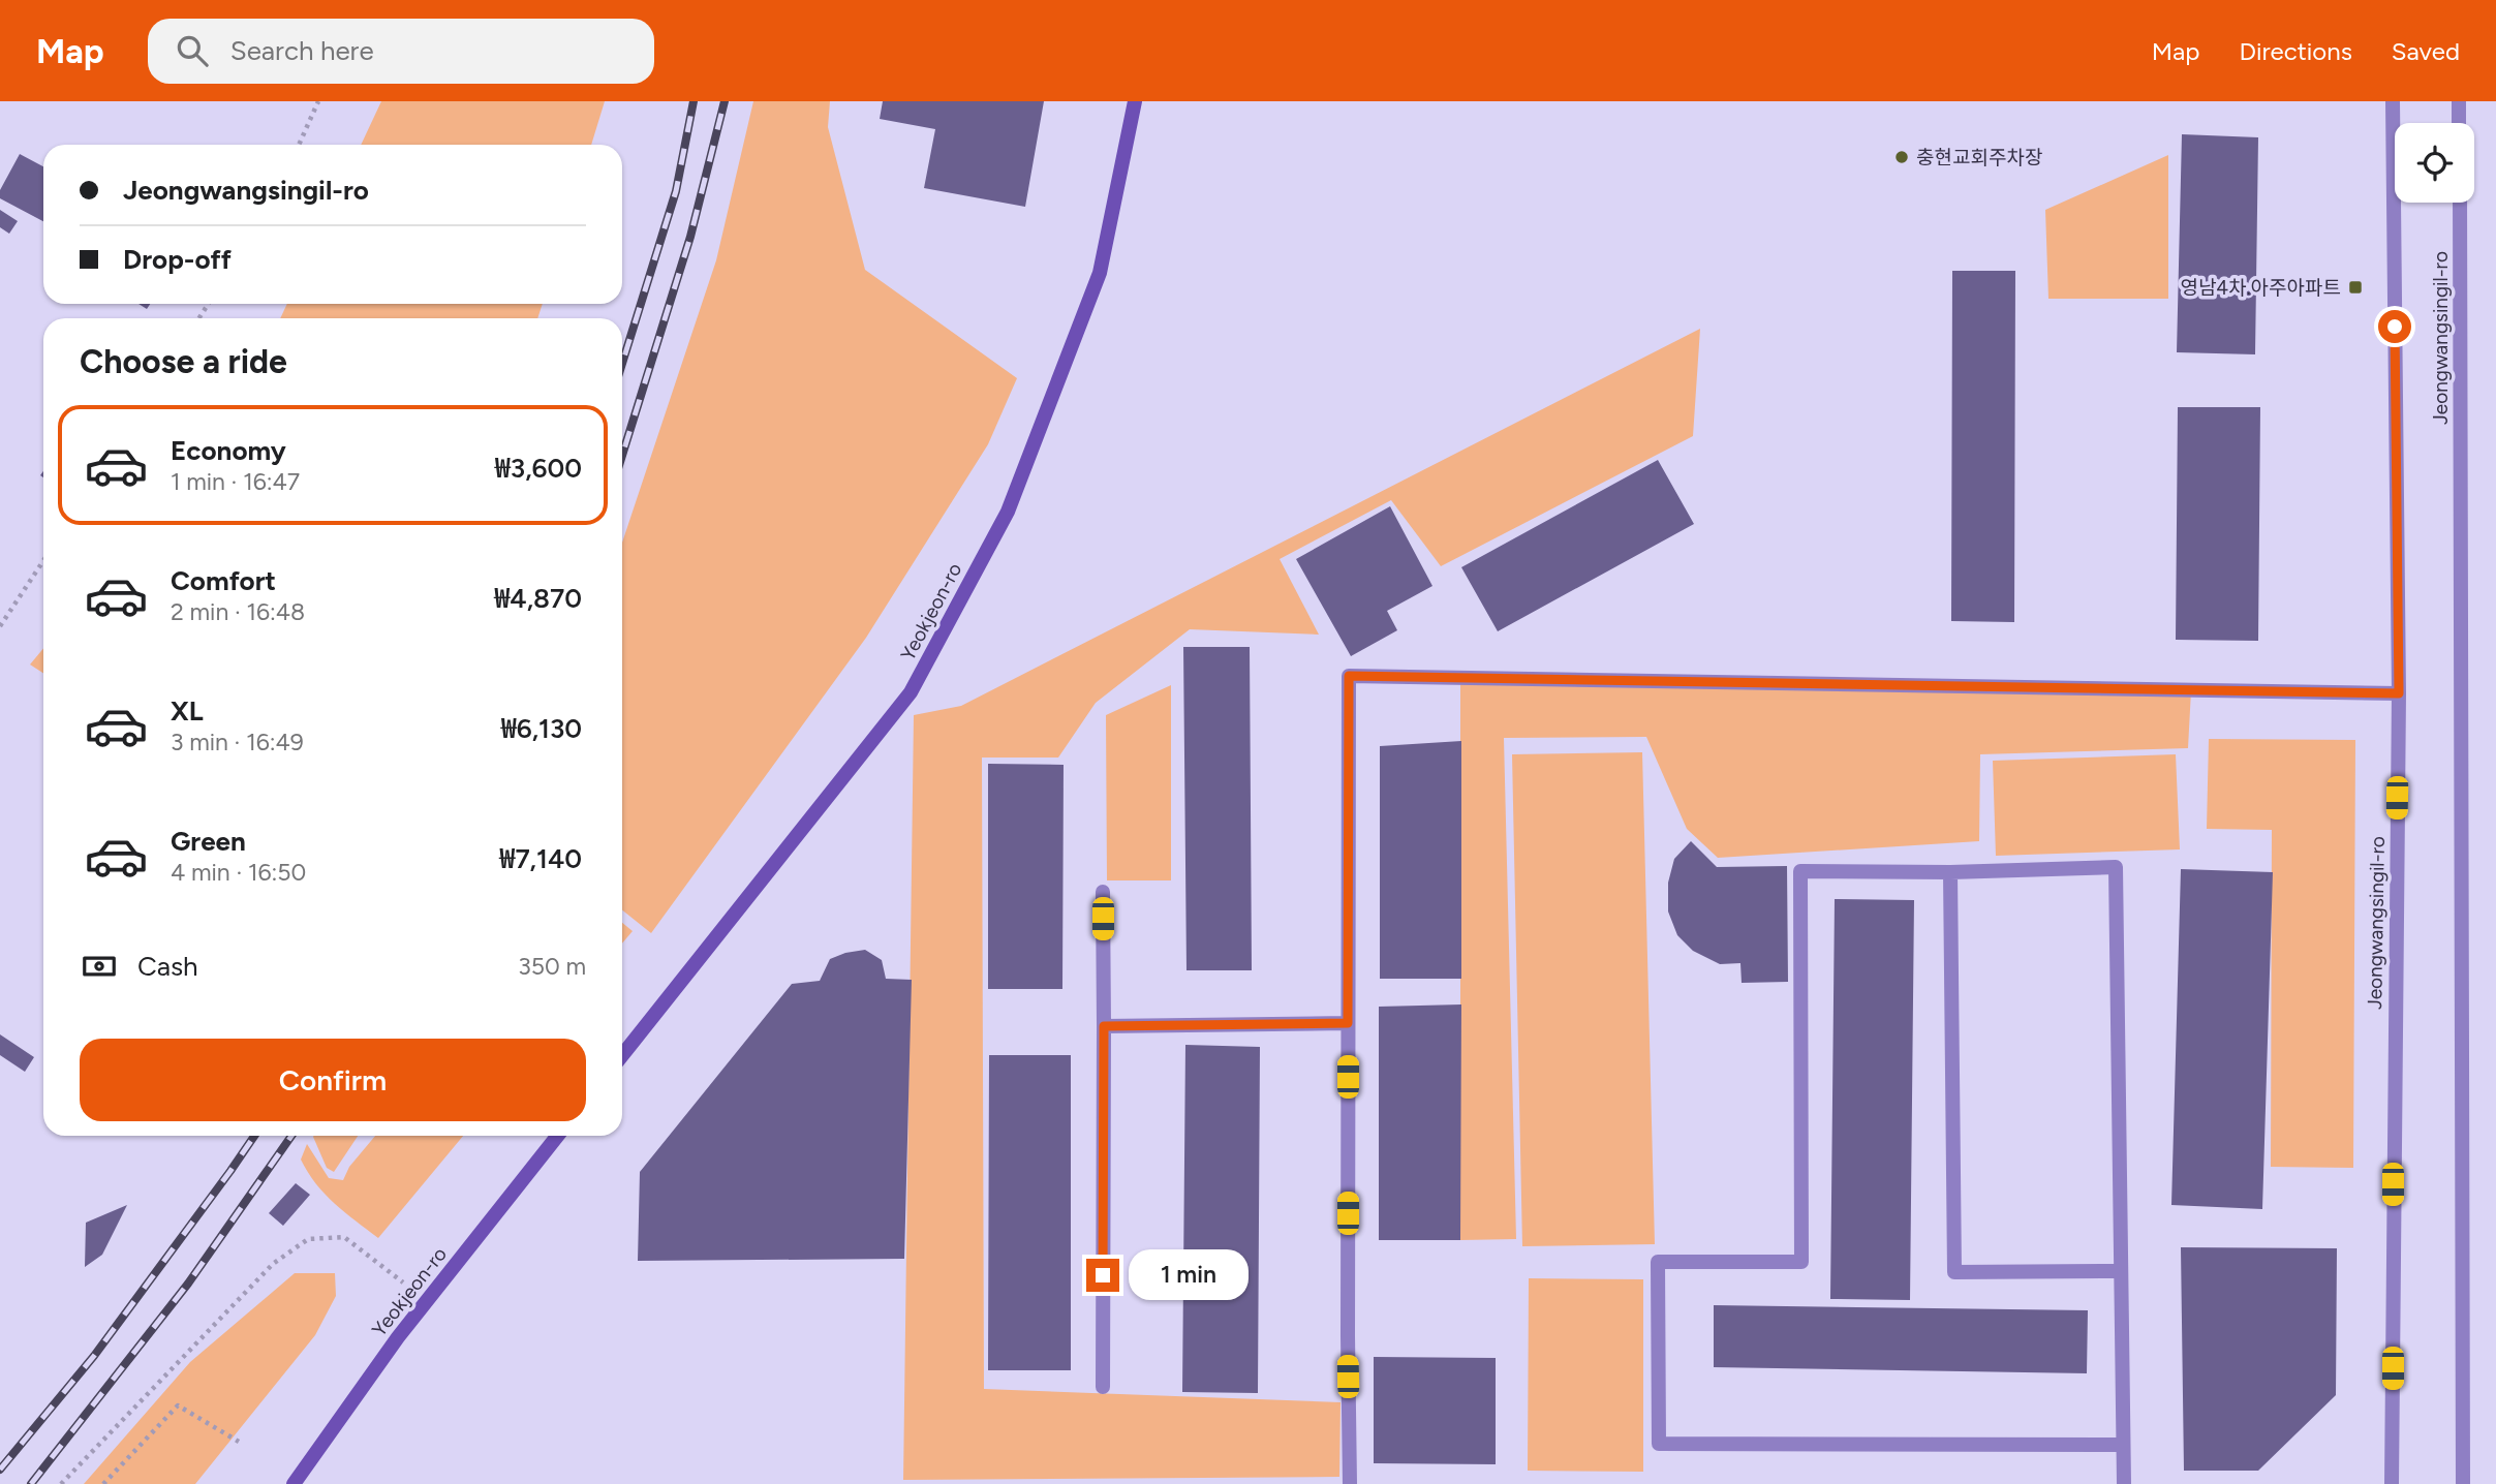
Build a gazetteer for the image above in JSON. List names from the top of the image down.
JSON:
{
  "streets": {
    "main road": ["Yeokjeon-ro"],
    "street": ["Jeongwangsingil-ro"]
  },
  "places": {
    "other": ["충현교회주차장"],
    "transit": ["영남4차.아주아파트"]
  },
  "page": {
    "header": "Map",
    "search": "Search here",
    "nav": ["Map", "Directions", "Saved"],
    "banner": ["Jeongwangsingil-ro", "Drop-off"],
    "heading": "Choose a ride",
    "list": [
      {
        "name": "Economy",
        "note": "1 min · 16:47",
        "value": "₩3,600"
      },
      {
        "name": "Comfort",
        "note": "2 min · 16:48",
        "value": "₩4,870"
      },
      {
        "name": "XL",
        "note": "3 min · 16:49",
        "value": "₩6,130"
      },
      {
        "name": "Green",
        "note": "4 min · 16:50",
        "value": "₩7,140"
      }
    ],
    "pay": ["Cash", "350 m"],
    "buttons": "Confirm",
    "bubble": "1 min"
  }
}
